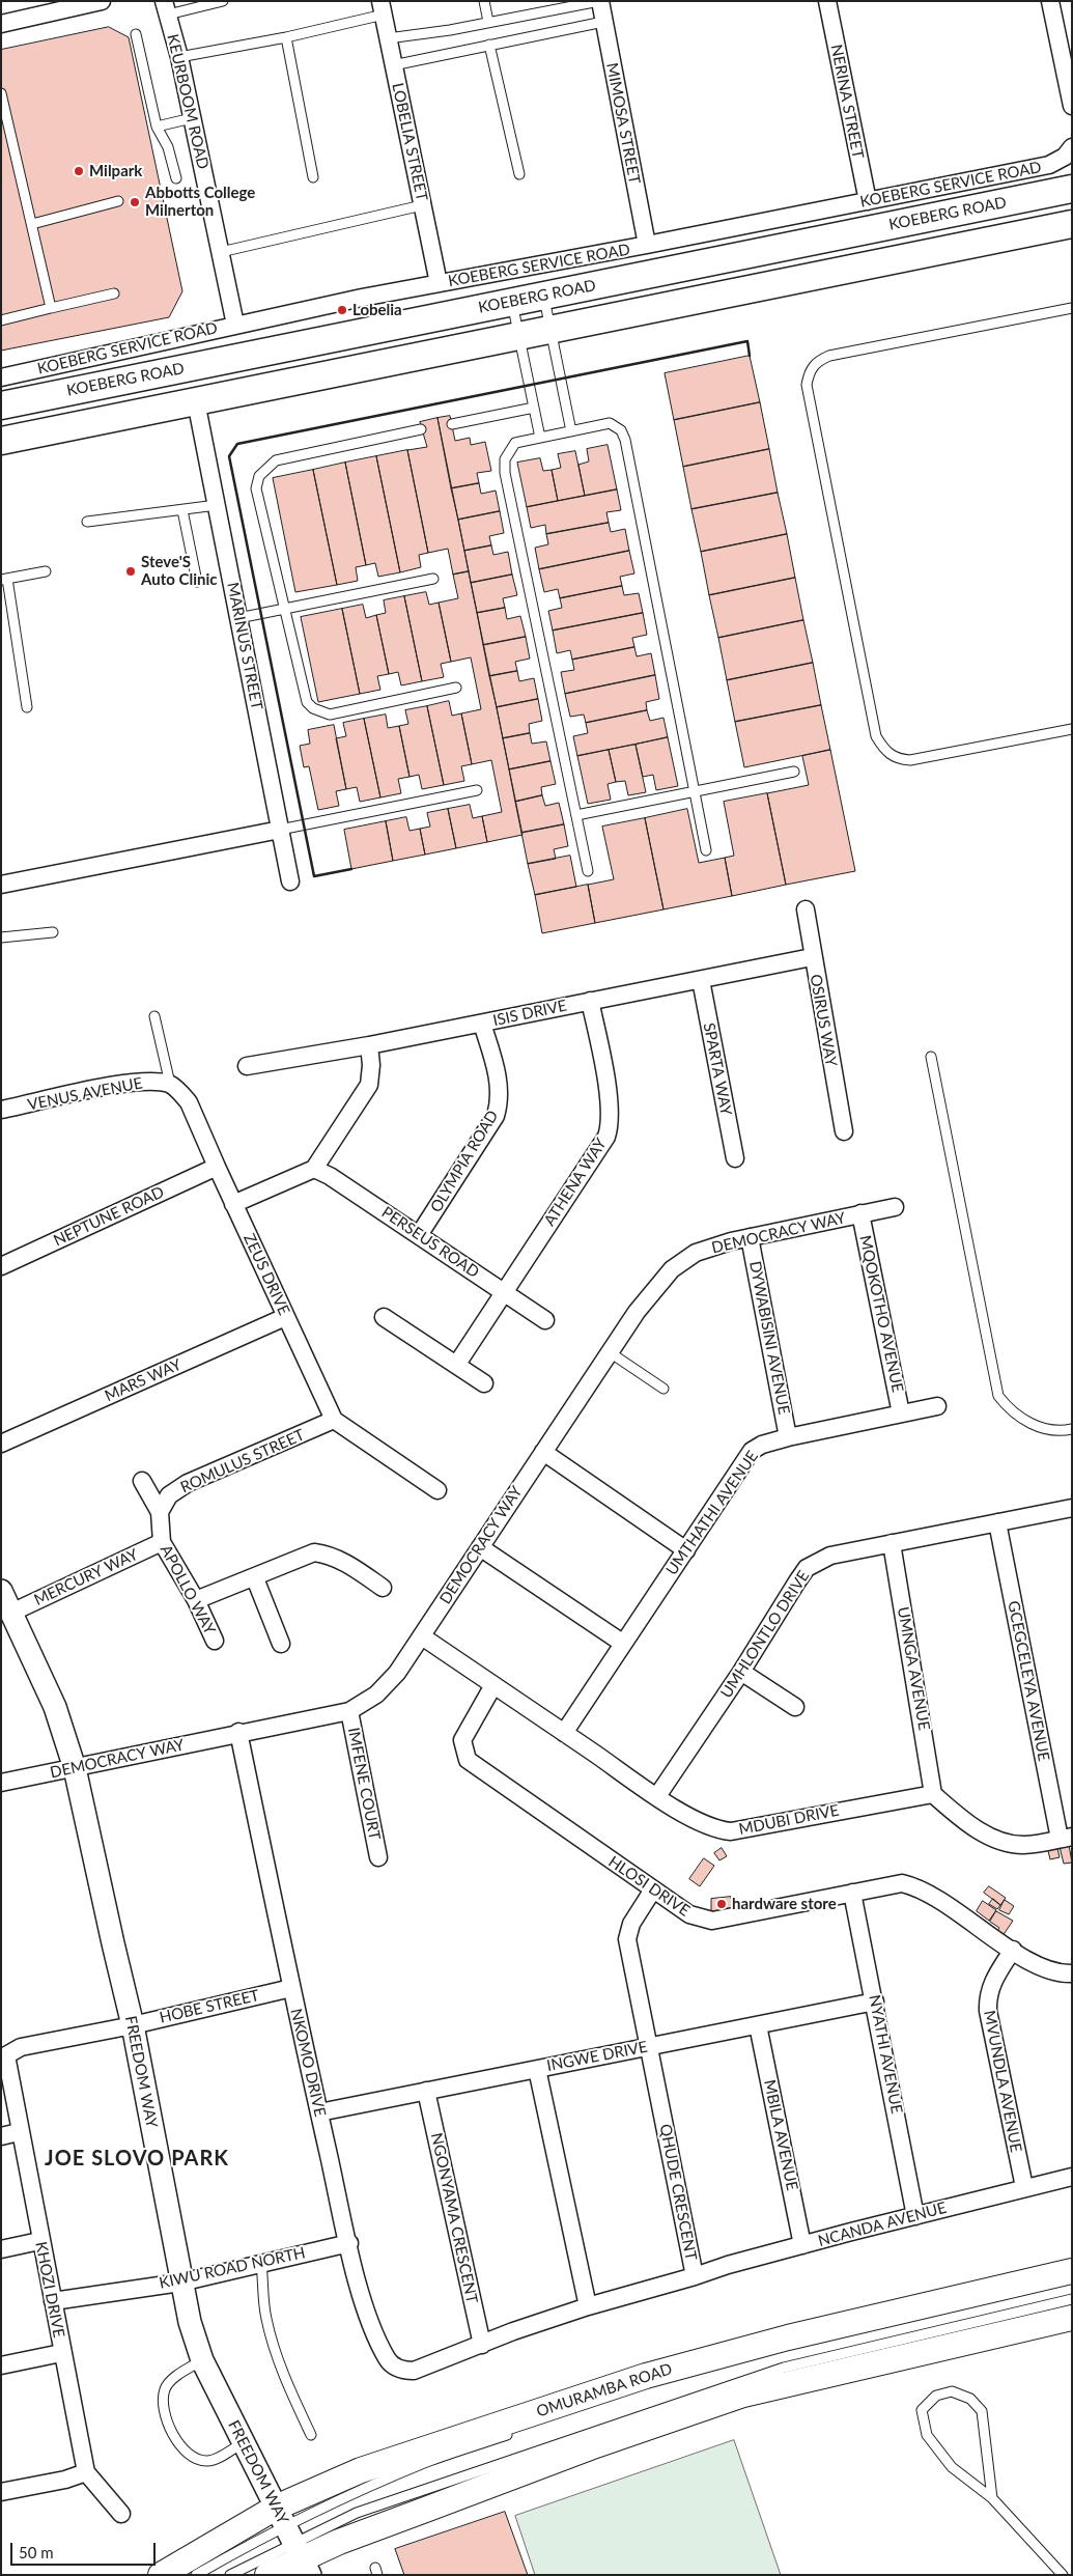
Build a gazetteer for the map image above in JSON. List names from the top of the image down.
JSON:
{
  "streets": {
    "main road": ["KOEBERG ROAD", "OMURAMBA ROAD"],
    "street": [
      "KEURBOOM ROAD",
      "NERINA STREET",
      "MIMOSA STREET",
      "LOBELIA STREET",
      "KOEBERG SERVICE ROAD",
      "MARINUS STREET",
      "ISIS DRIVE",
      "OSIRUS WAY",
      "SPARTA WAY",
      "VENUS AVENUE",
      "OLYMPIA ROAD",
      "ATHENA WAY",
      "NEPTUNE ROAD",
      "DEMOCRACY WAY",
      "PERSEUS ROAD",
      "ZEUS DRIVE",
      "MQOKOTHO AVENUE",
      "DYWABISINI AVENUE",
      "MARS WAY",
      "ROMULUS STREET",
      "UMTHATHI AVENUE",
      "MERCURY WAY",
      "APOLLO WAY",
      "UMHLONTLO DRIVE",
      "UMNGA AVENUE",
      "GCEGCELEYA AVENUE",
      "IMFENE COURT",
      "MDUBI DRIVE",
      "HLOSI DRIVE",
      "HOBE STREET",
      "NYATHI AVENUE",
      "INGWE DRIVE",
      "NKOMO DRIVE",
      "FREEDOM WAY",
      "MVUNDLA AVENUE",
      "MBILA AVENUE",
      "QHUDE CRESCENT",
      "NGONYAMA CRESCENT",
      "NCANDA AVENUE",
      "KIWU ROAD NORTH",
      "KHOZI DRIVE"
    ]
  },
  "crossings": [
    ["KEURBOOM ROAD", "KOEBERG SERVICE ROAD"],
    ["NERINA STREET", "KOEBERG SERVICE ROAD"],
    ["MIMOSA STREET", "KOEBERG SERVICE ROAD"],
    ["LOBELIA STREET", "KOEBERG SERVICE ROAD"],
    ["ISIS DRIVE", "OSIRUS WAY"],
    ["ISIS DRIVE", "SPARTA WAY"],
    ["ISIS DRIVE", "OLYMPIA ROAD"],
    ["ISIS DRIVE", "ATHENA WAY"],
    ["VENUS AVENUE", "ZEUS DRIVE"],
    ["OLYMPIA ROAD", "PERSEUS ROAD"],
    ["ATHENA WAY", "PERSEUS ROAD"],
    ["NEPTUNE ROAD", "ZEUS DRIVE"],
    ["DEMOCRACY WAY", "MQOKOTHO AVENUE"],
    ["DEMOCRACY WAY", "DYWABISINI AVENUE"],
    ["DEMOCRACY WAY", "IMFENE COURT"],
    ["DEMOCRACY WAY", "MDUBI DRIVE"],
    ["DEMOCRACY WAY", "NKOMO DRIVE"],
    ["DEMOCRACY WAY", "FREEDOM WAY"],
    ["ZEUS DRIVE", "MARS WAY"],
    ["ZEUS DRIVE", "ROMULUS STREET"],
    ["MQOKOTHO AVENUE", "UMTHATHI AVENUE"],
    ["DYWABISINI AVENUE", "UMTHATHI AVENUE"],
    ["ROMULUS STREET", "APOLLO WAY"],
    ["UMTHATHI AVENUE", "MDUBI DRIVE"],
    ["MERCURY WAY", "APOLLO WAY"],
    ["MERCURY WAY", "FREEDOM WAY"],
    ["UMHLONTLO DRIVE", "UMNGA AVENUE"],
    ["UMHLONTLO DRIVE", "GCEGCELEYA AVENUE"],
    ["UMHLONTLO DRIVE", "MDUBI DRIVE"],
    ["UMNGA AVENUE", "MDUBI DRIVE"],
    ["MDUBI DRIVE", "HLOSI DRIVE"],
    ["HLOSI DRIVE", "NYATHI AVENUE"],
    ["HLOSI DRIVE", "MVUNDLA AVENUE"],
    ["HLOSI DRIVE", "QHUDE CRESCENT"],
    ["HOBE STREET", "NKOMO DRIVE"],
    ["HOBE STREET", "FREEDOM WAY"],
    ["HOBE STREET", "KHOZI DRIVE"],
    ["NYATHI AVENUE", "INGWE DRIVE"],
    ["NYATHI AVENUE", "NCANDA AVENUE"],
    ["INGWE DRIVE", "NKOMO DRIVE"],
    ["INGWE DRIVE", "MBILA AVENUE"],
    ["INGWE DRIVE", "QHUDE CRESCENT"],
    ["INGWE DRIVE", "NGONYAMA CRESCENT"],
    ["NKOMO DRIVE", "NGONYAMA CRESCENT"],
    ["NKOMO DRIVE", "KIWU ROAD NORTH"],
    ["FREEDOM WAY", "KIWU ROAD NORTH"],
    ["FREEDOM WAY", "OMURAMBA ROAD"],
    ["MVUNDLA AVENUE", "NCANDA AVENUE"],
    ["MBILA AVENUE", "NCANDA AVENUE"],
    ["QHUDE CRESCENT", "NCANDA AVENUE"],
    ["KIWU ROAD NORTH", "KHOZI DRIVE"]
  ],
  "districts": ["JOE SLOVO PARK"],
  "places": [
    "Milpark",
    "Abbotts College Milnerton",
    "Lobelia",
    "Steve'S Auto Clinic",
    "hardware store"
  ],
  "scale_bar": "50 m"
}
